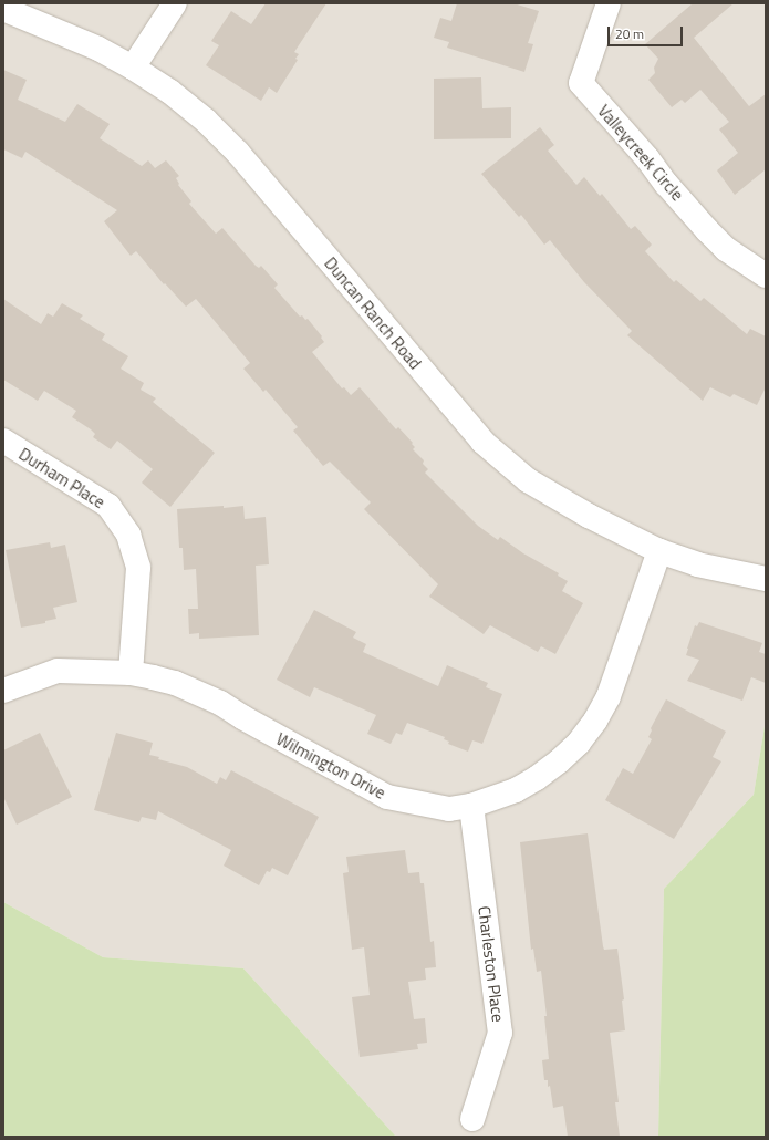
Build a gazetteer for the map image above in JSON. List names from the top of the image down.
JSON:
{
  "streets": {
    "street": [
      "Valleycreek Circle",
      "Duncan Ranch Road",
      "Durham Place",
      "Wilmington Drive",
      "Charleston Place"
    ]
  },
  "crossings": [
    ["Duncan Ranch Road", "Wilmington Drive"],
    ["Durham Place", "Wilmington Drive"],
    ["Wilmington Drive", "Charleston Place"]
  ],
  "scale_bar": "20 m"
}
